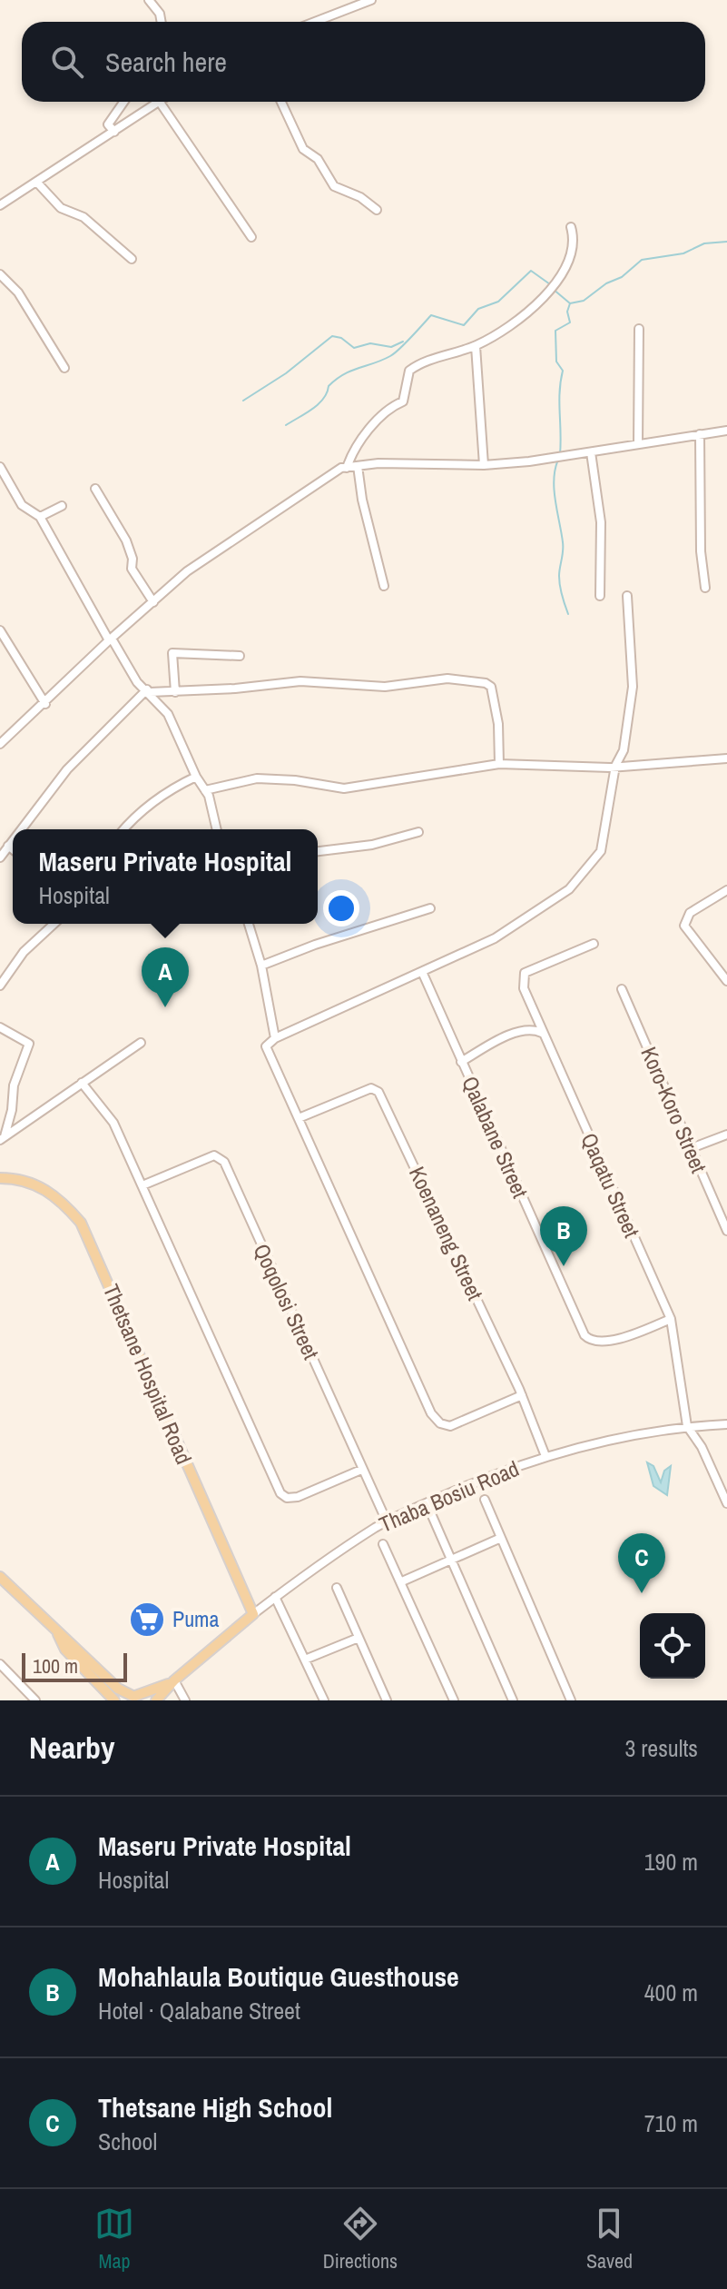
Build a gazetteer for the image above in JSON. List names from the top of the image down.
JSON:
{
  "streets": {
    "main road": ["Thetsane Hospital Road", "Thaba Bosiu Road"],
    "street": [
      "Koro-Koro Street",
      "Qalabane Street",
      "Qaqatu Street",
      "Koenaneng Street",
      "Qoqolosi Street"
    ]
  },
  "crossings": [
    ["Qalabane Street", "Qaqatu Street"],
    ["Qaqatu Street", "Thaba Bosiu Road"],
    ["Koenaneng Street", "Thaba Bosiu Road"],
    ["Qoqolosi Street", "Thaba Bosiu Road"],
    ["Thetsane Hospital Road", "Thaba Bosiu Road"]
  ],
  "places": {
    "supermarket": ["Puma"]
  },
  "scale_bar": "100 m",
  "page": {
    "search": "Search here",
    "popup": ["Maseru Private Hospital", "Hospital"],
    "pins": ["A", "B", "C"],
    "scale": "100 m",
    "heading": ["Nearby", "3 results"],
    "list": [
      {
        "mark": "A",
        "name": "Maseru Private Hospital",
        "note": "Hospital",
        "value": "190 m"
      },
      {
        "mark": "B",
        "name": "Mohahlaula Boutique Guesthouse",
        "note": "Hotel · Qalabane Street",
        "value": "400 m"
      },
      {
        "mark": "C",
        "name": "Thetsane High School",
        "note": "School",
        "value": "710 m"
      }
    ],
    "nav": ["Map", "Directions", "Saved"]
  }
}
